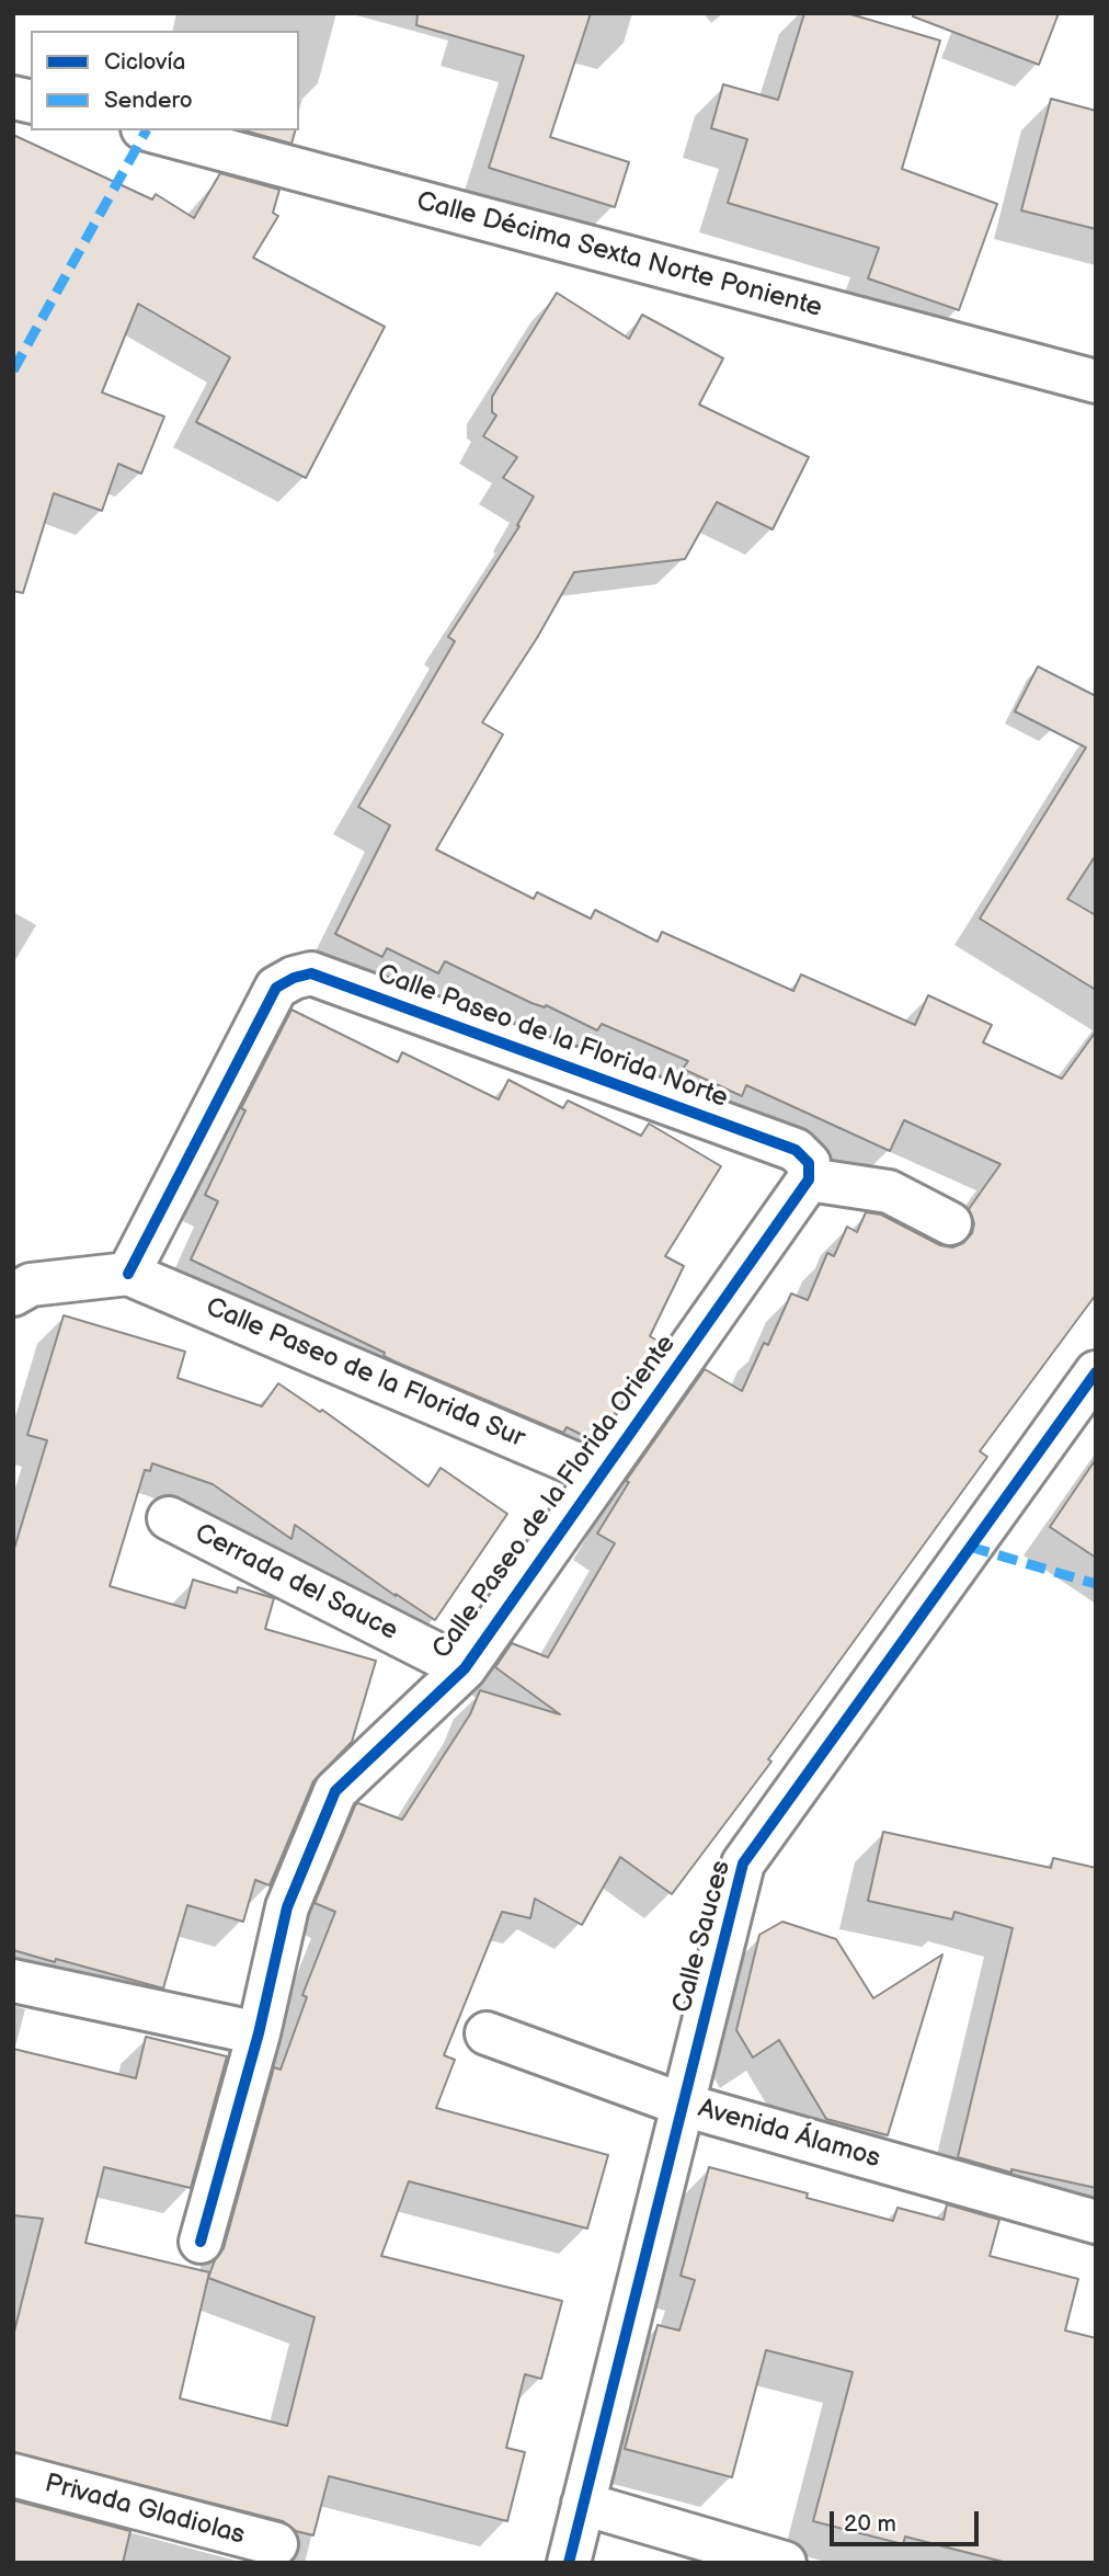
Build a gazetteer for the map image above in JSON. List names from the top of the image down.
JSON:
{
  "streets": {
    "street": [
      "Calle Décima Sexta Norte Poniente",
      "Calle Paseo de la Florida Norte",
      "Calle Paseo de la Florida Sur",
      "Calle Paseo de la Florida Oriente",
      "Cerrada del Sauce",
      "Calle Sauces",
      "Avenida Álamos",
      "Privada Gladiolas"
    ]
  },
  "crossings": [
    ["Calle Paseo de la Florida Norte", "Calle Paseo de la Florida Sur"],
    ["Calle Paseo de la Florida Norte", "Calle Paseo de la Florida Oriente"],
    ["Calle Paseo de la Florida Sur", "Calle Paseo de la Florida Oriente"],
    ["Calle Paseo de la Florida Oriente", "Cerrada del Sauce"],
    ["Calle Sauces", "Avenida Álamos"]
  ],
  "legend": ["Ciclovía", "Sendero"],
  "scale_bar": "20 m"
}
